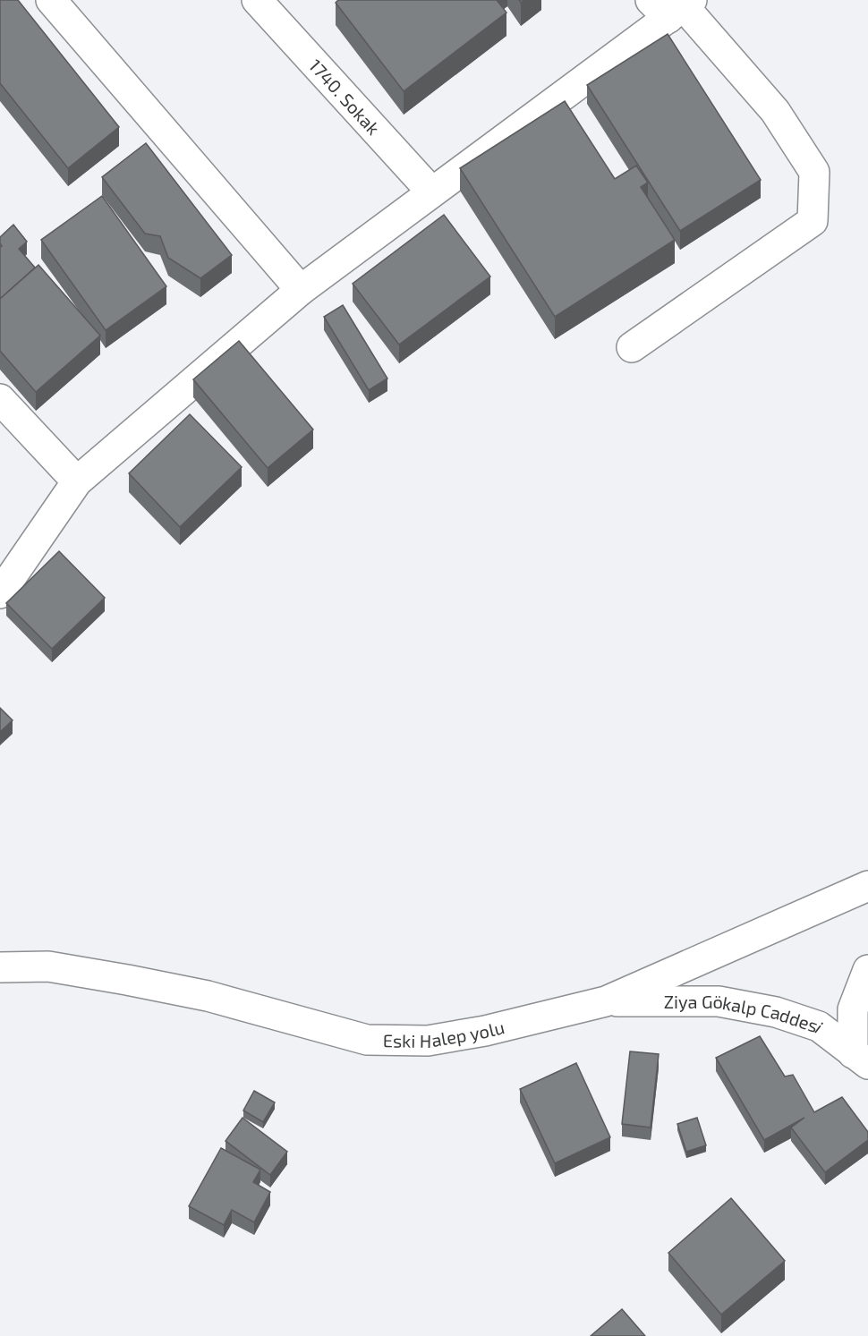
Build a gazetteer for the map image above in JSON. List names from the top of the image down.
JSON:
{
  "streets": {
    "street": ["1740. Sokak", "Ziya Gökalp Caddesi", "Eski Halep yolu"]
  },
  "crossings": [
    ["Ziya Gökalp Caddesi", "Eski Halep yolu"]
  ]
}
